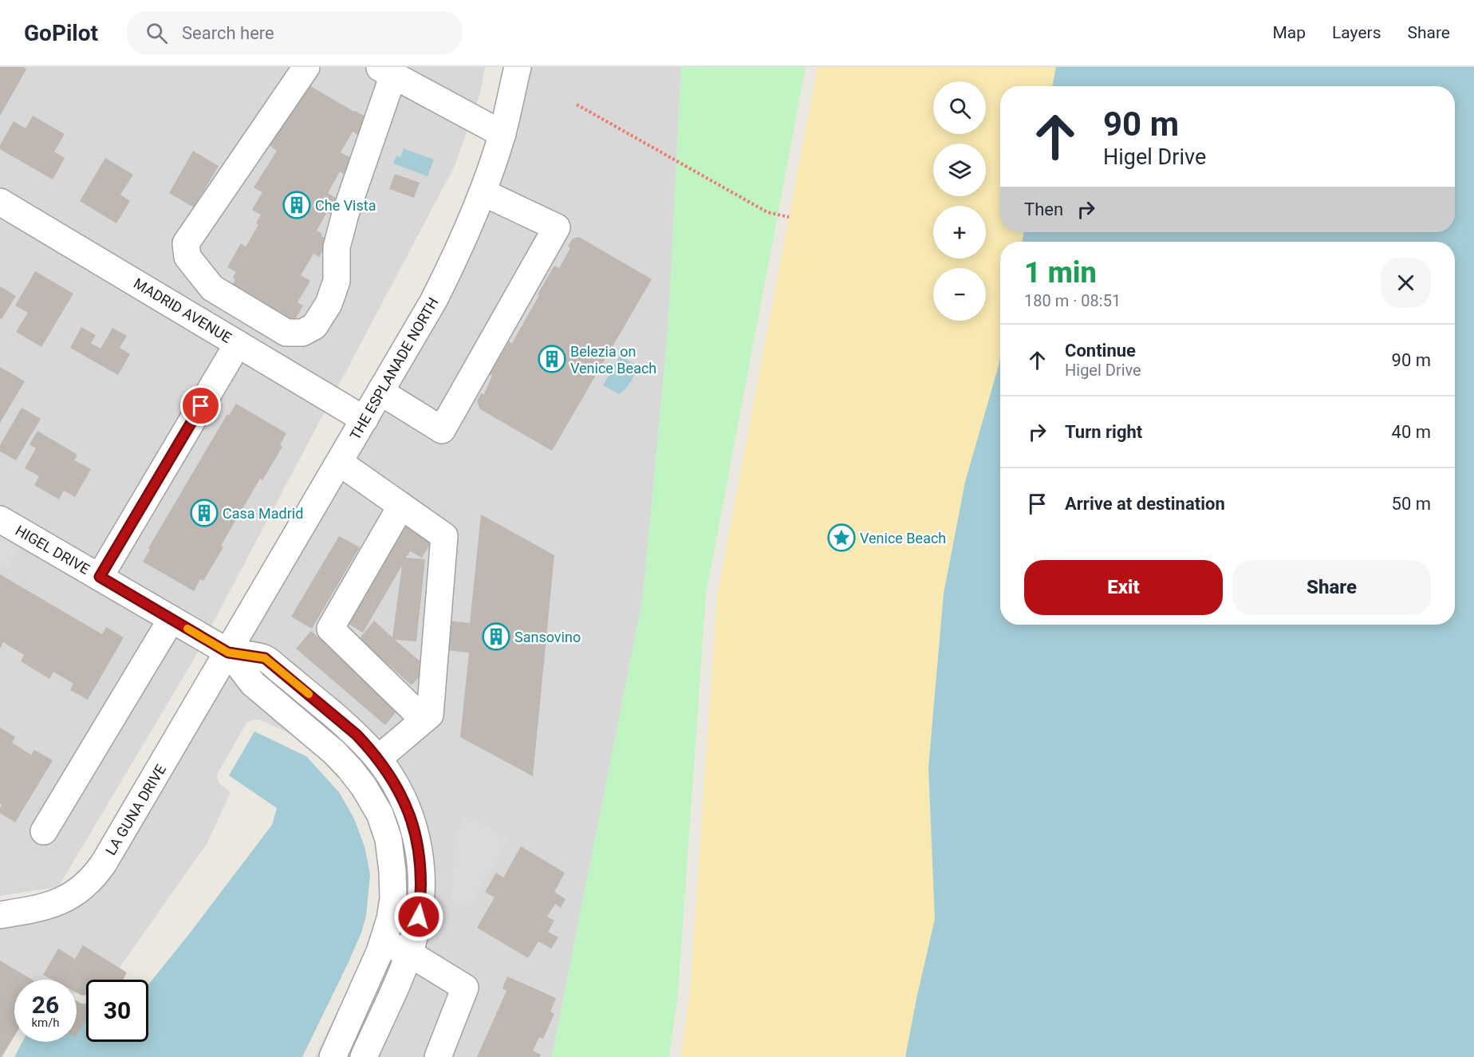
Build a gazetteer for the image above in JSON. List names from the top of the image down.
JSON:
{
  "streets": {
    "street": [
      "MADRID AVENUE",
      "THE ESPLANADE NORTH",
      "HIGEL DRIVE",
      "LA GUNA DRIVE"
    ]
  },
  "crossings": [
    ["MADRID AVENUE", "THE ESPLANADE NORTH"],
    ["THE ESPLANADE NORTH", "HIGEL DRIVE"],
    ["THE ESPLANADE NORTH", "LA GUNA DRIVE"],
    ["HIGEL DRIVE", "LA GUNA DRIVE"]
  ],
  "places": {
    "building": [
      "Che Vista",
      "Belezia on Venice Beach",
      "Casa Madrid",
      "Sansovino"
    ],
    "place": ["Venice Beach"]
  },
  "page": {
    "header": "GoPilot",
    "search": "Search here",
    "nav": ["Map", "Layers", "Share"],
    "map_buttons": ["+", "−"],
    "turn": ["90 m", "Higel Drive"],
    "then": "Then",
    "heading": ["1 min", "180 m · 08:51"],
    "list": [
      {
        "name": "Continue",
        "note": "Higel Drive",
        "value": "90 m"
      },
      {
        "name": "Turn right",
        "value": "40 m"
      },
      {
        "name": "Arrive at destination",
        "value": "50 m"
      }
    ],
    "buttons": ["Exit", "Share"],
    "speed": "26 km/h",
    "limit": "30"
  }
}
